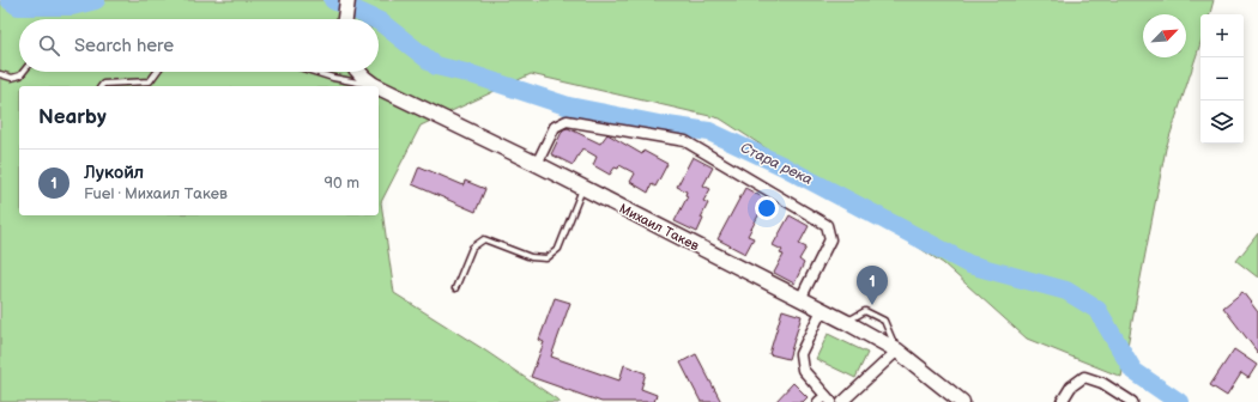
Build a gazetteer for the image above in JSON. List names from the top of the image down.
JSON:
{
  "streets": {
    "main road": ["Михаил Такев"]
  },
  "water": ["Стара река"],
  "north": "top right",
  "page": {
    "map_buttons": ["+", "−"],
    "search": "Search here",
    "heading": "Nearby",
    "list": [
      {
        "mark": "1",
        "name": "Лукойл",
        "note": "Fuel · Михаил Такев",
        "value": "90 m"
      }
    ],
    "pins": "1"
  }
}
